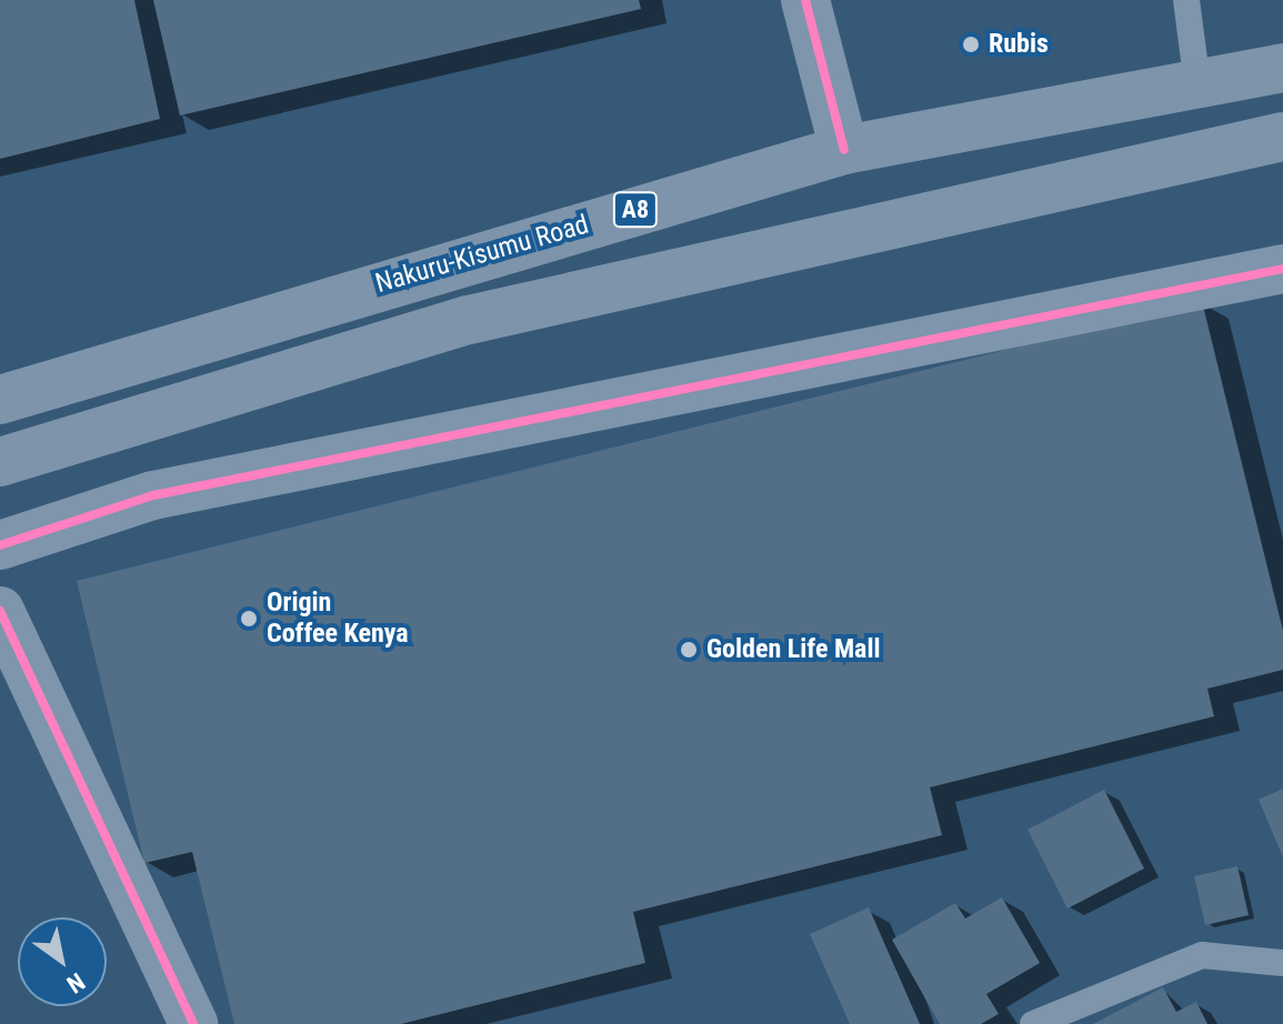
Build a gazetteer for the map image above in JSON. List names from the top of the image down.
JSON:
{
  "streets": {
    "highway": ["A8", "Nakuru-Kisumu Road"]
  },
  "places": ["Rubis", "Origin Coffee Kenya", "Golden Life Mall"],
  "north": "bottom right"
}
